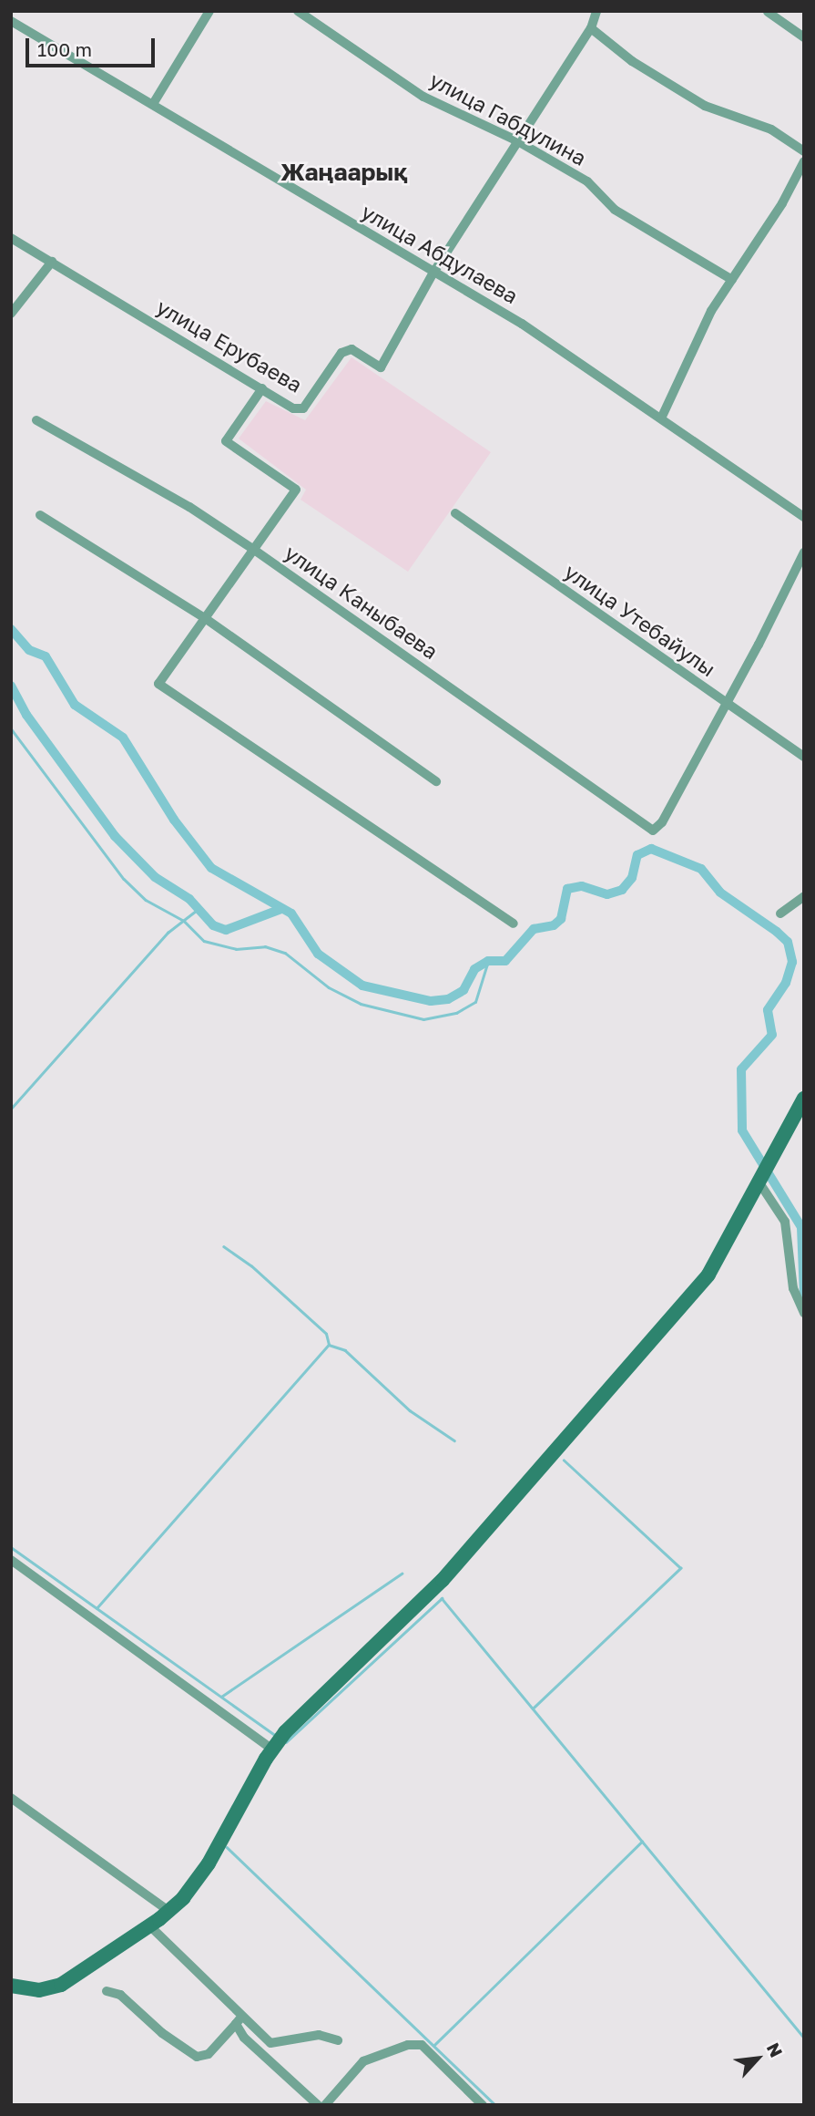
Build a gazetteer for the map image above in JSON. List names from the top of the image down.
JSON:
{
  "streets": {
    "street": [
      "улица Габдулина",
      "улица Абдулаева",
      "улица Ерубаева",
      "улица Каныбаева",
      "улица Утебайулы"
    ]
  },
  "crossings": [
    ["улица Габдулина", "улица Ерубаева"],
    ["улица Абдулаева", "улица Ерубаева"],
    ["улица Каныбаева", "улица Утебайулы"]
  ],
  "districts": ["Жаңаарық"],
  "scale_bar": "100 m",
  "north": "top right"
}
